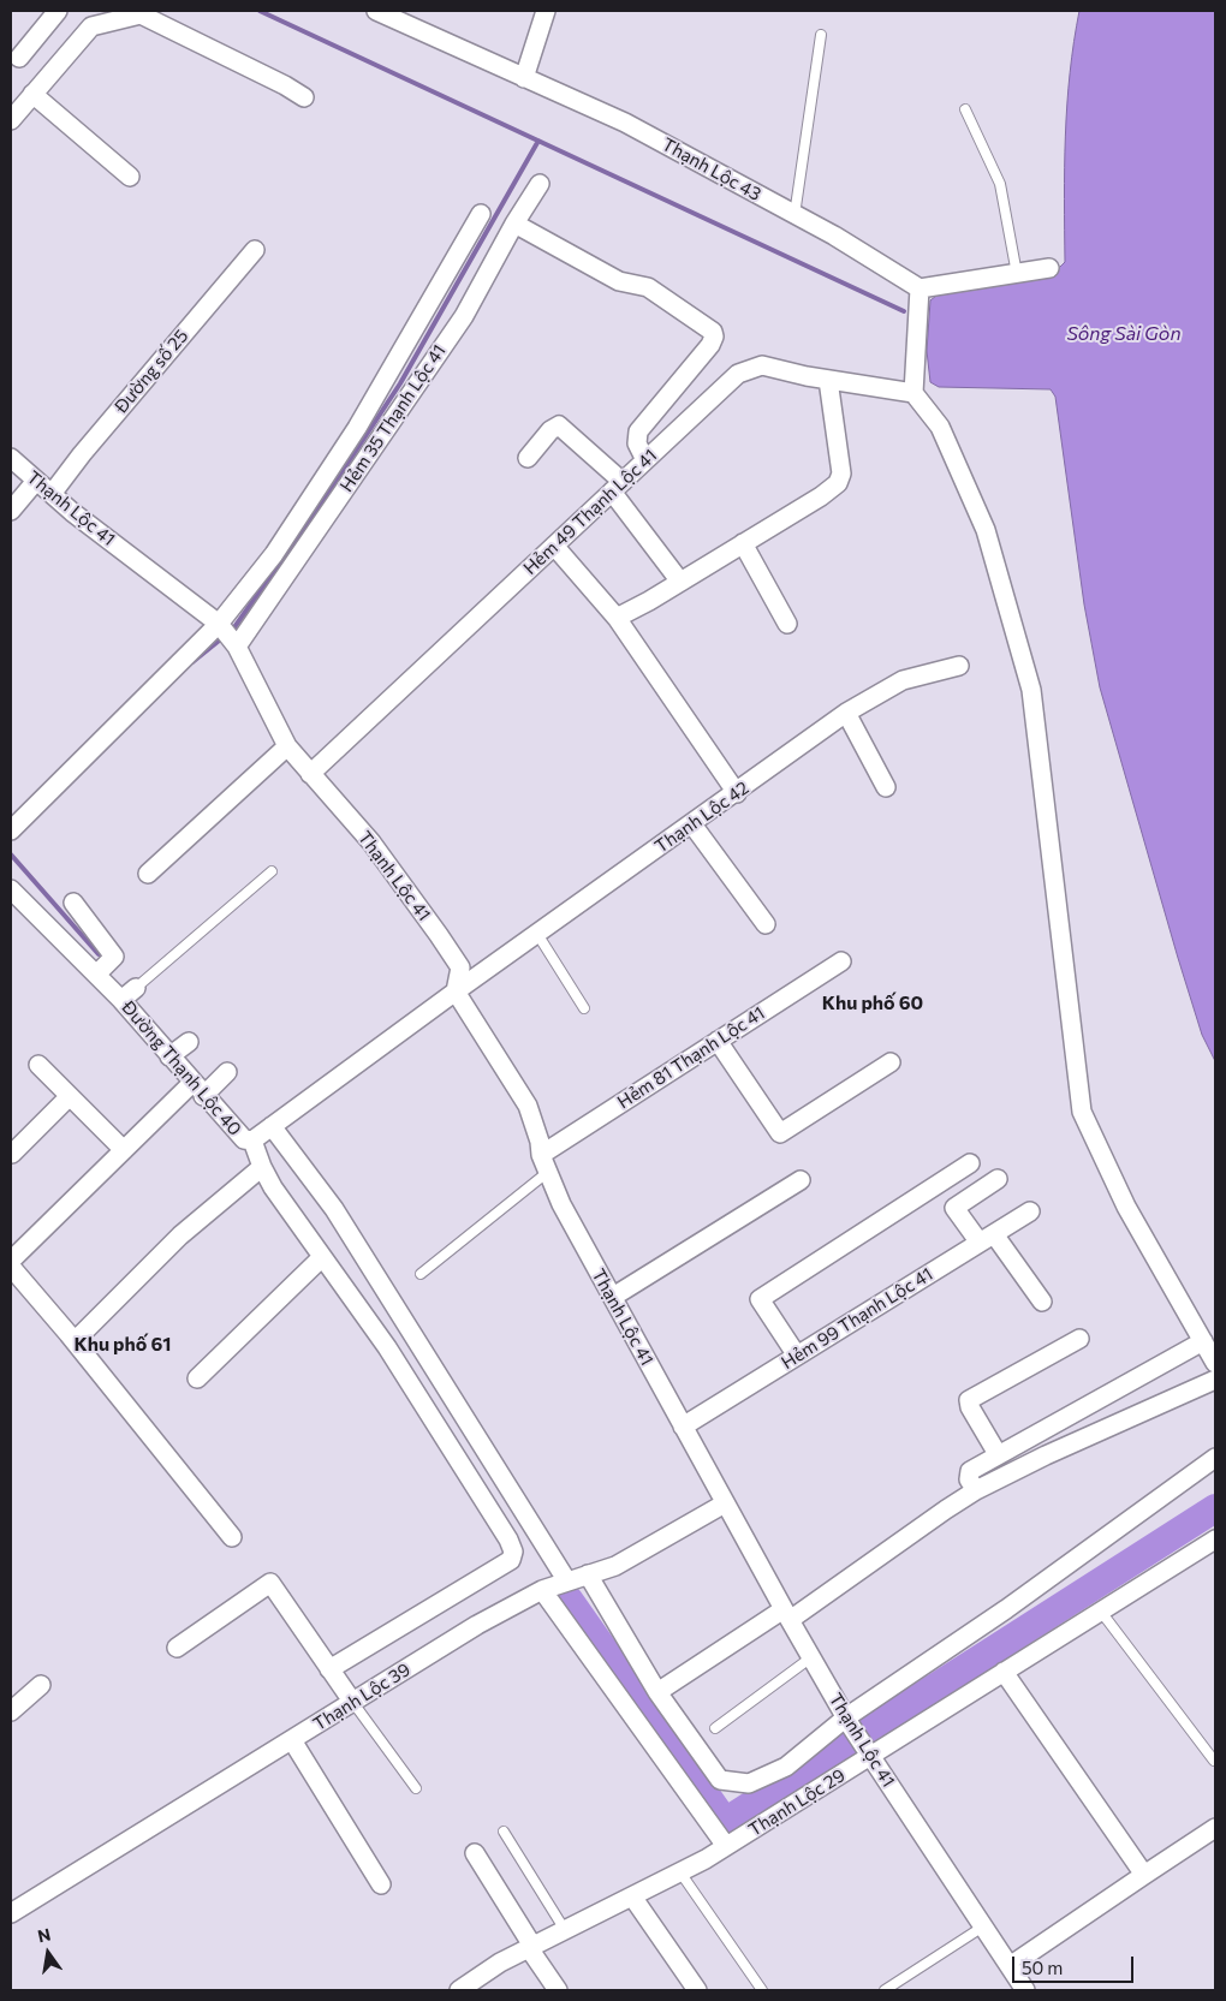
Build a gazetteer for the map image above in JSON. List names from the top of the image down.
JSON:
{
  "streets": {
    "street": [
      "Thạnh Lộc 43",
      "Đường số 25",
      "Hẻm 35 Thạnh Lộc 41",
      "Thạnh Lộc 41",
      "Hẻm 49 Thạnh Lộc 41",
      "Thạnh Lộc 42",
      "Hẻm 81 Thạnh Lộc 41",
      "Đường Thạnh Lộc 40",
      "Hẻm 99 Thạnh Lộc 41",
      "Thạnh Lộc 39",
      "Thạnh Lộc 29"
    ]
  },
  "crossings": [
    ["Đường số 25", "Thạnh Lộc 41"],
    ["Hẻm 35 Thạnh Lộc 41", "Thạnh Lộc 41"],
    ["Thạnh Lộc 41", "Hẻm 49 Thạnh Lộc 41"],
    ["Thạnh Lộc 41", "Thạnh Lộc 42"],
    ["Thạnh Lộc 41", "Hẻm 81 Thạnh Lộc 41"],
    ["Thạnh Lộc 41", "Đường Thạnh Lộc 40"],
    ["Thạnh Lộc 41", "Hẻm 99 Thạnh Lộc 41"],
    ["Thạnh Lộc 41", "Thạnh Lộc 39"],
    ["Thạnh Lộc 41", "Thạnh Lộc 29"],
    ["Thạnh Lộc 42", "Đường Thạnh Lộc 40"]
  ],
  "districts": ["Khu phố 60", "Khu phố 61"],
  "water": ["Sông Sài Gòn"],
  "scale_bar": "50 m",
  "north": "top"
}
